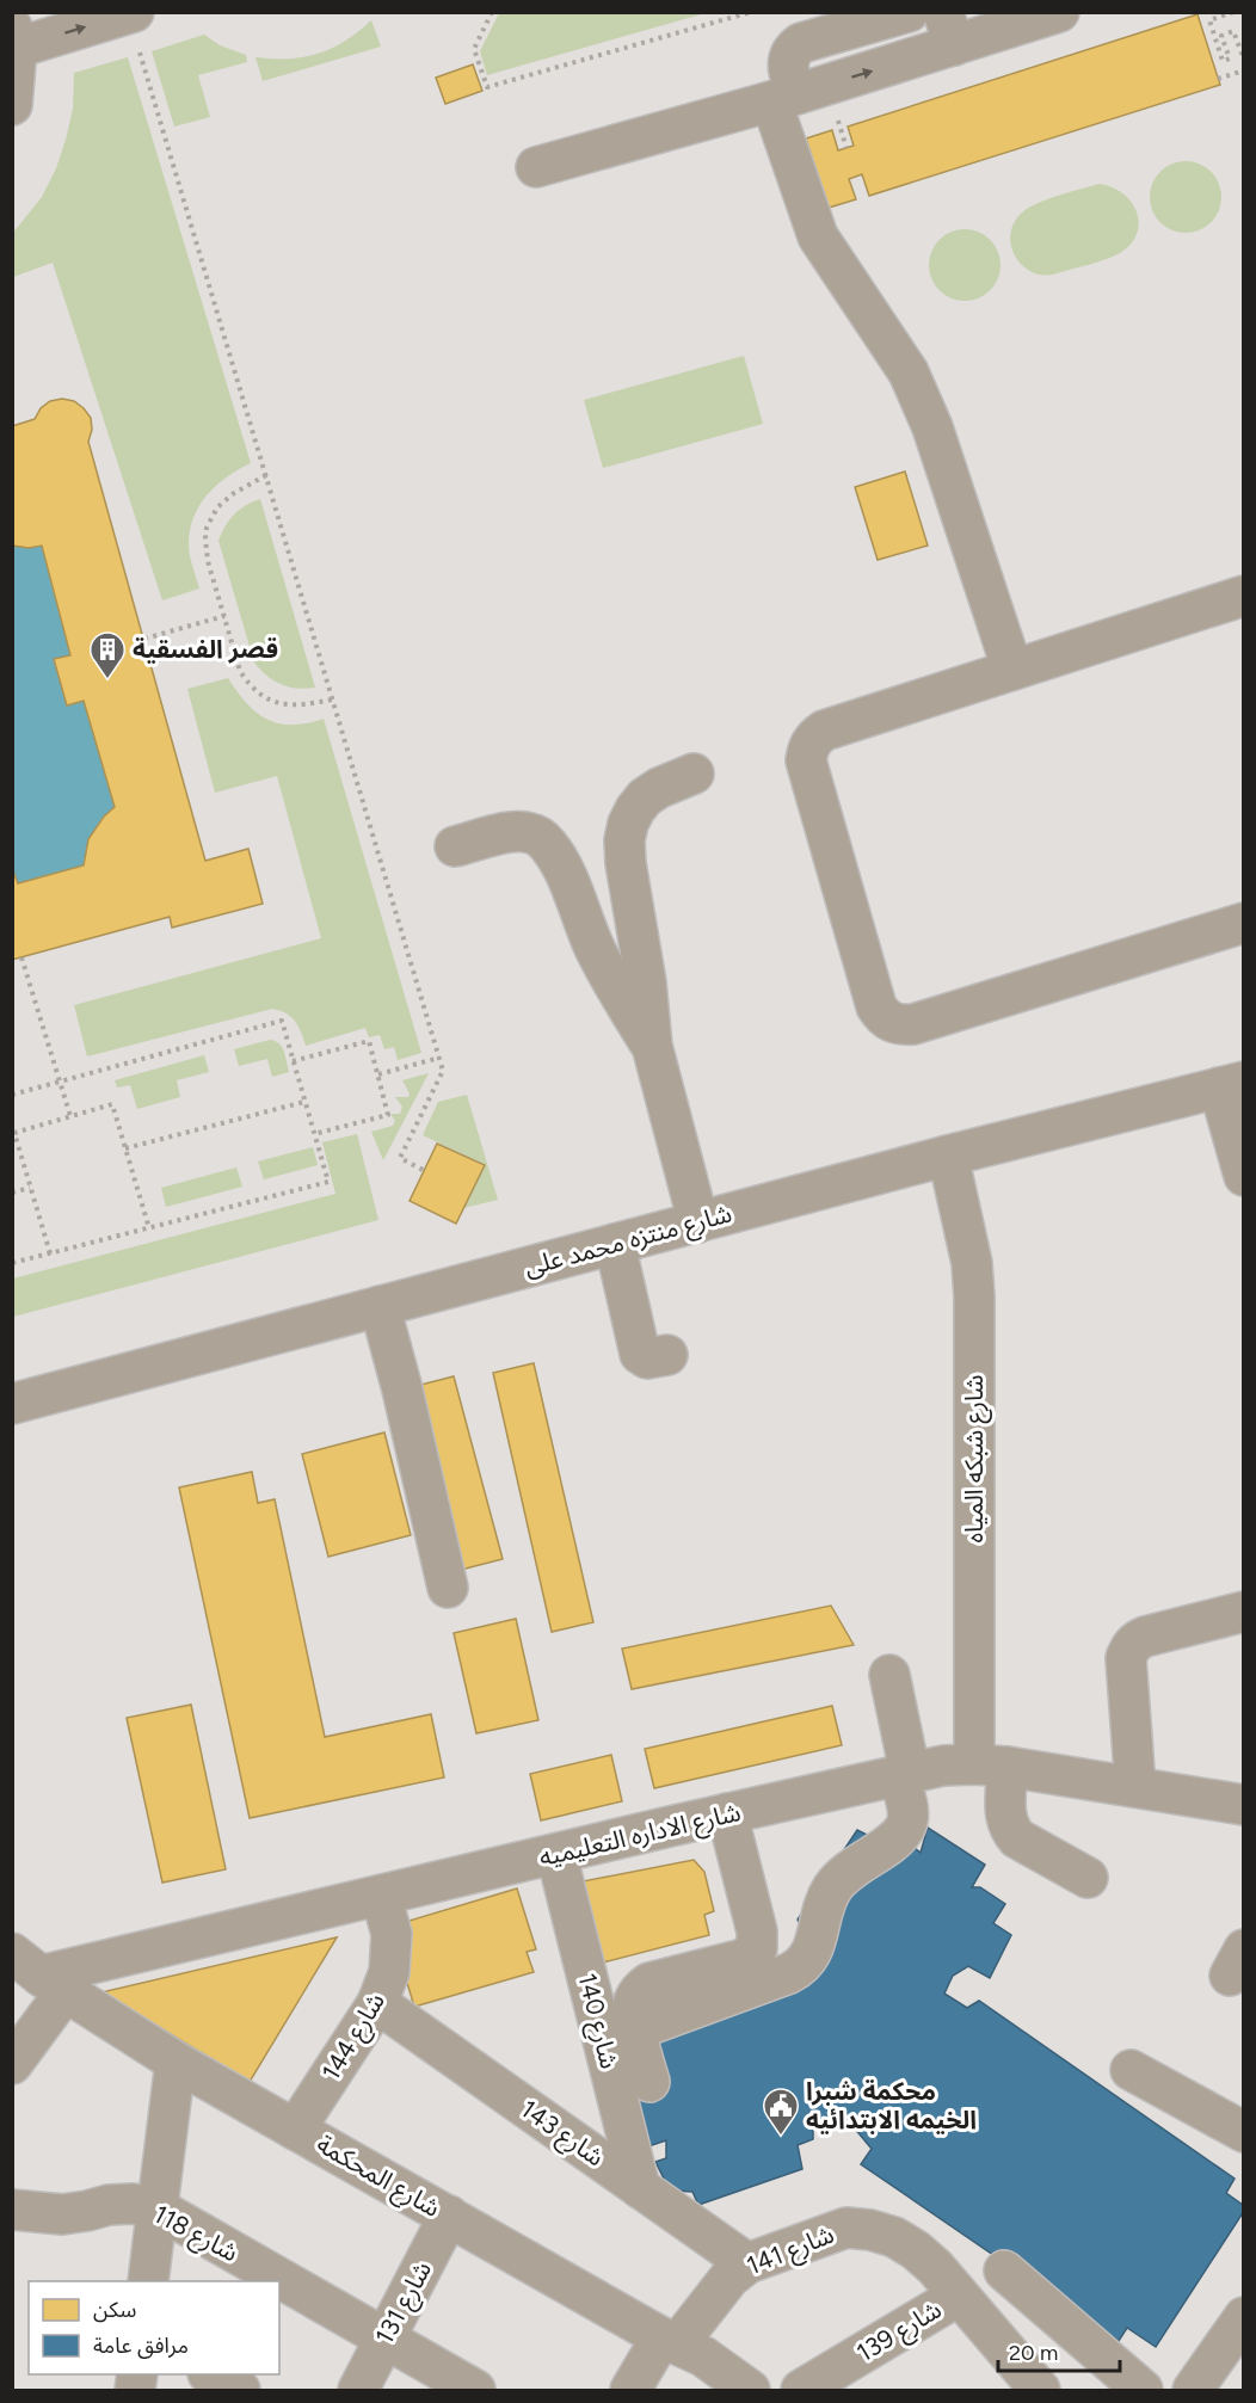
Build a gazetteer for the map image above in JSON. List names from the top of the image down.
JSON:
{
  "streets": {
    "street": [
      "شارع منتزه محمد على",
      "شارع شبكه المياه",
      "شارع الاداره التعليميه",
      "شارع 140",
      "شارع 144",
      "شارع 143",
      "شارع المحكمة",
      "شارع 118",
      "شارع 141",
      "شارع 131",
      "شارع 139"
    ]
  },
  "crossings": [
    ["شارع منتزه محمد على", "شارع شبكه المياه"],
    ["شارع شبكه المياه", "شارع الاداره التعليميه"],
    ["شارع الاداره التعليميه", "شارع 140"],
    ["شارع الاداره التعليميه", "شارع 144"],
    ["شارع الاداره التعليميه", "شارع المحكمة"],
    ["شارع 140", "شارع 143"],
    ["شارع 144", "شارع 143"],
    ["شارع 144", "شارع المحكمة"],
    ["شارع 143", "شارع 141"],
    ["شارع المحكمة", "شارع 141"],
    ["شارع المحكمة", "شارع 131"],
    ["شارع 118", "شارع 131"],
    ["شارع 141", "شارع 139"]
  ],
  "places": {
    "building": ["قصر الفسقية"],
    "public building": ["محكمة شبرا الخيمه الابتدائيه"]
  },
  "legend": ["سكن", "مرافق عامة"],
  "scale_bar": "20 m"
}
